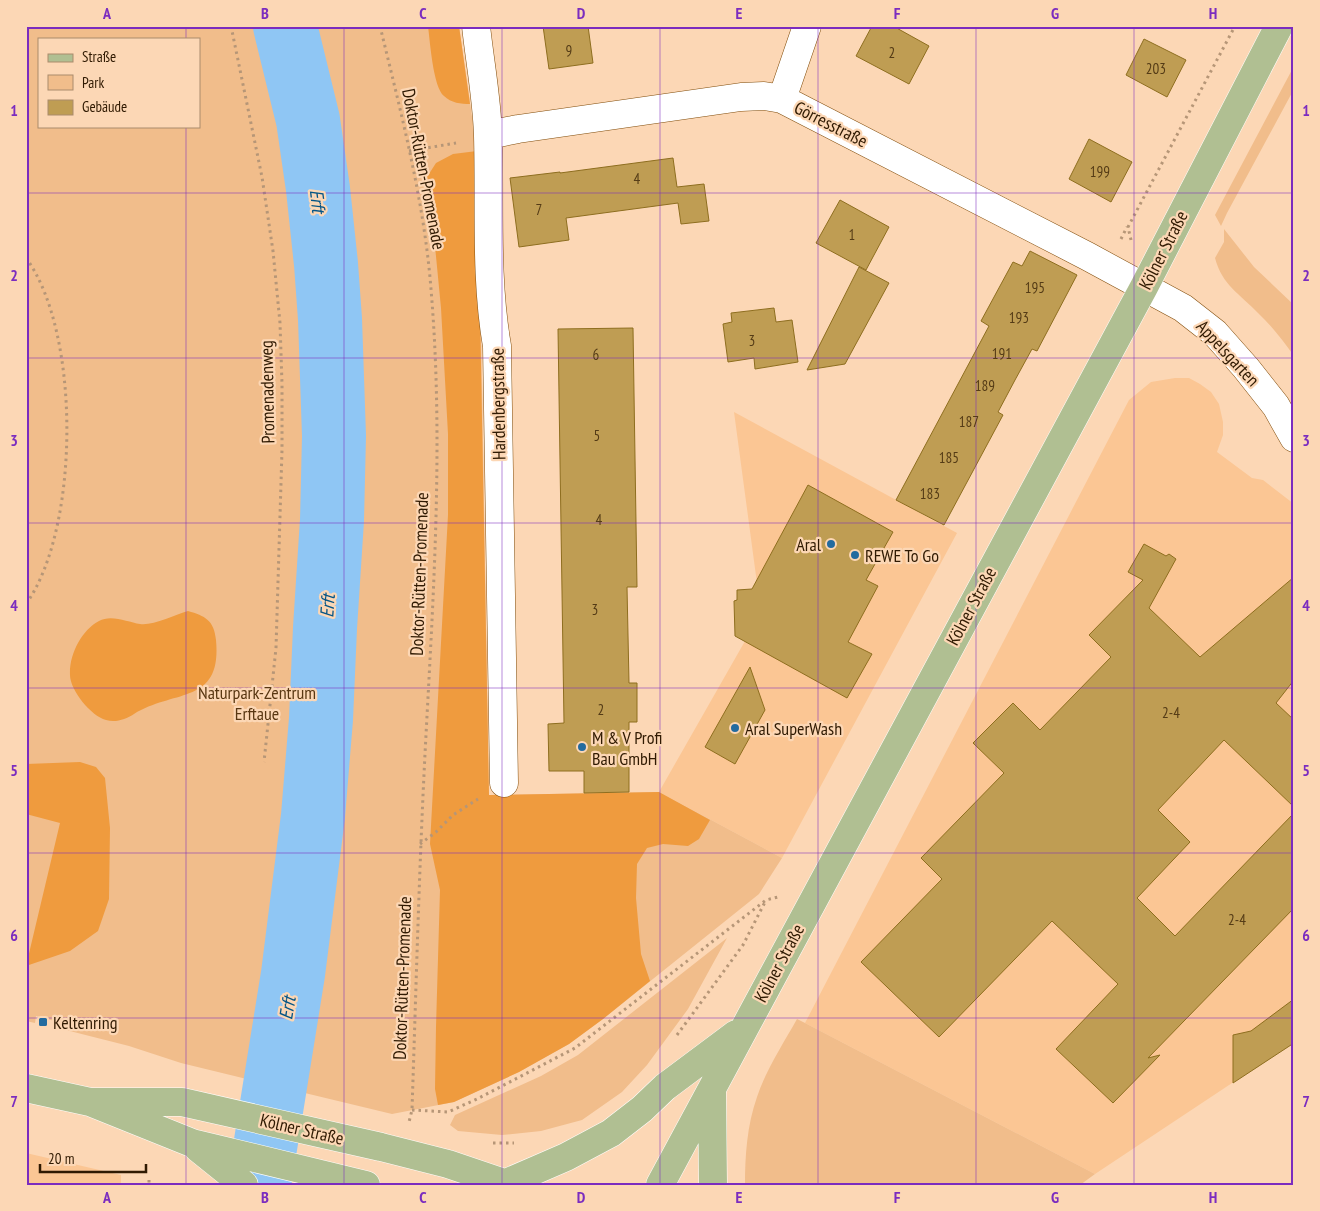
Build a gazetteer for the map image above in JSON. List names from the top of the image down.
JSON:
{
  "streets": {
    "main road": ["Kölner Straße"],
    "street": ["Görresstraße", "Appelsgarten", "Hardenbergstraße"],
    "path": ["Doktor-Rütten-Promenade", "Promenadenweg"]
  },
  "crossings": [
    ["Görresstraße", "Kölner Straße"],
    ["Görresstraße", "Appelsgarten"],
    ["Görresstraße", "Hardenbergstraße"],
    ["Kölner Straße", "Appelsgarten"]
  ],
  "water": ["Erft"],
  "parks": ["Naturpark-Zentrum Erftaue"],
  "places": {
    "other": [
      "Aral",
      "REWE To Go",
      "Aral SuperWash",
      "M & V Profi Bau GmbH"
    ],
    "transit": ["Keltenring"]
  },
  "house_numbers": [
    "9",
    "2",
    "203",
    "199",
    "4",
    "7",
    "1",
    "195",
    "193",
    "3",
    "191",
    "6",
    "189",
    "187",
    "5",
    "185",
    "183",
    "4",
    "3",
    "2",
    "2-4",
    "2-4"
  ],
  "legend": ["Straße", "Park", "Gebäude"],
  "scale_bar": "20 m",
  "grid": {
    "columns": [
      "A",
      "B",
      "C",
      "D",
      "E",
      "F",
      "G",
      "H"
    ],
    "rows": [
      "1",
      "2",
      "3",
      "4",
      "5",
      "6",
      "7"
    ]
  }
}
